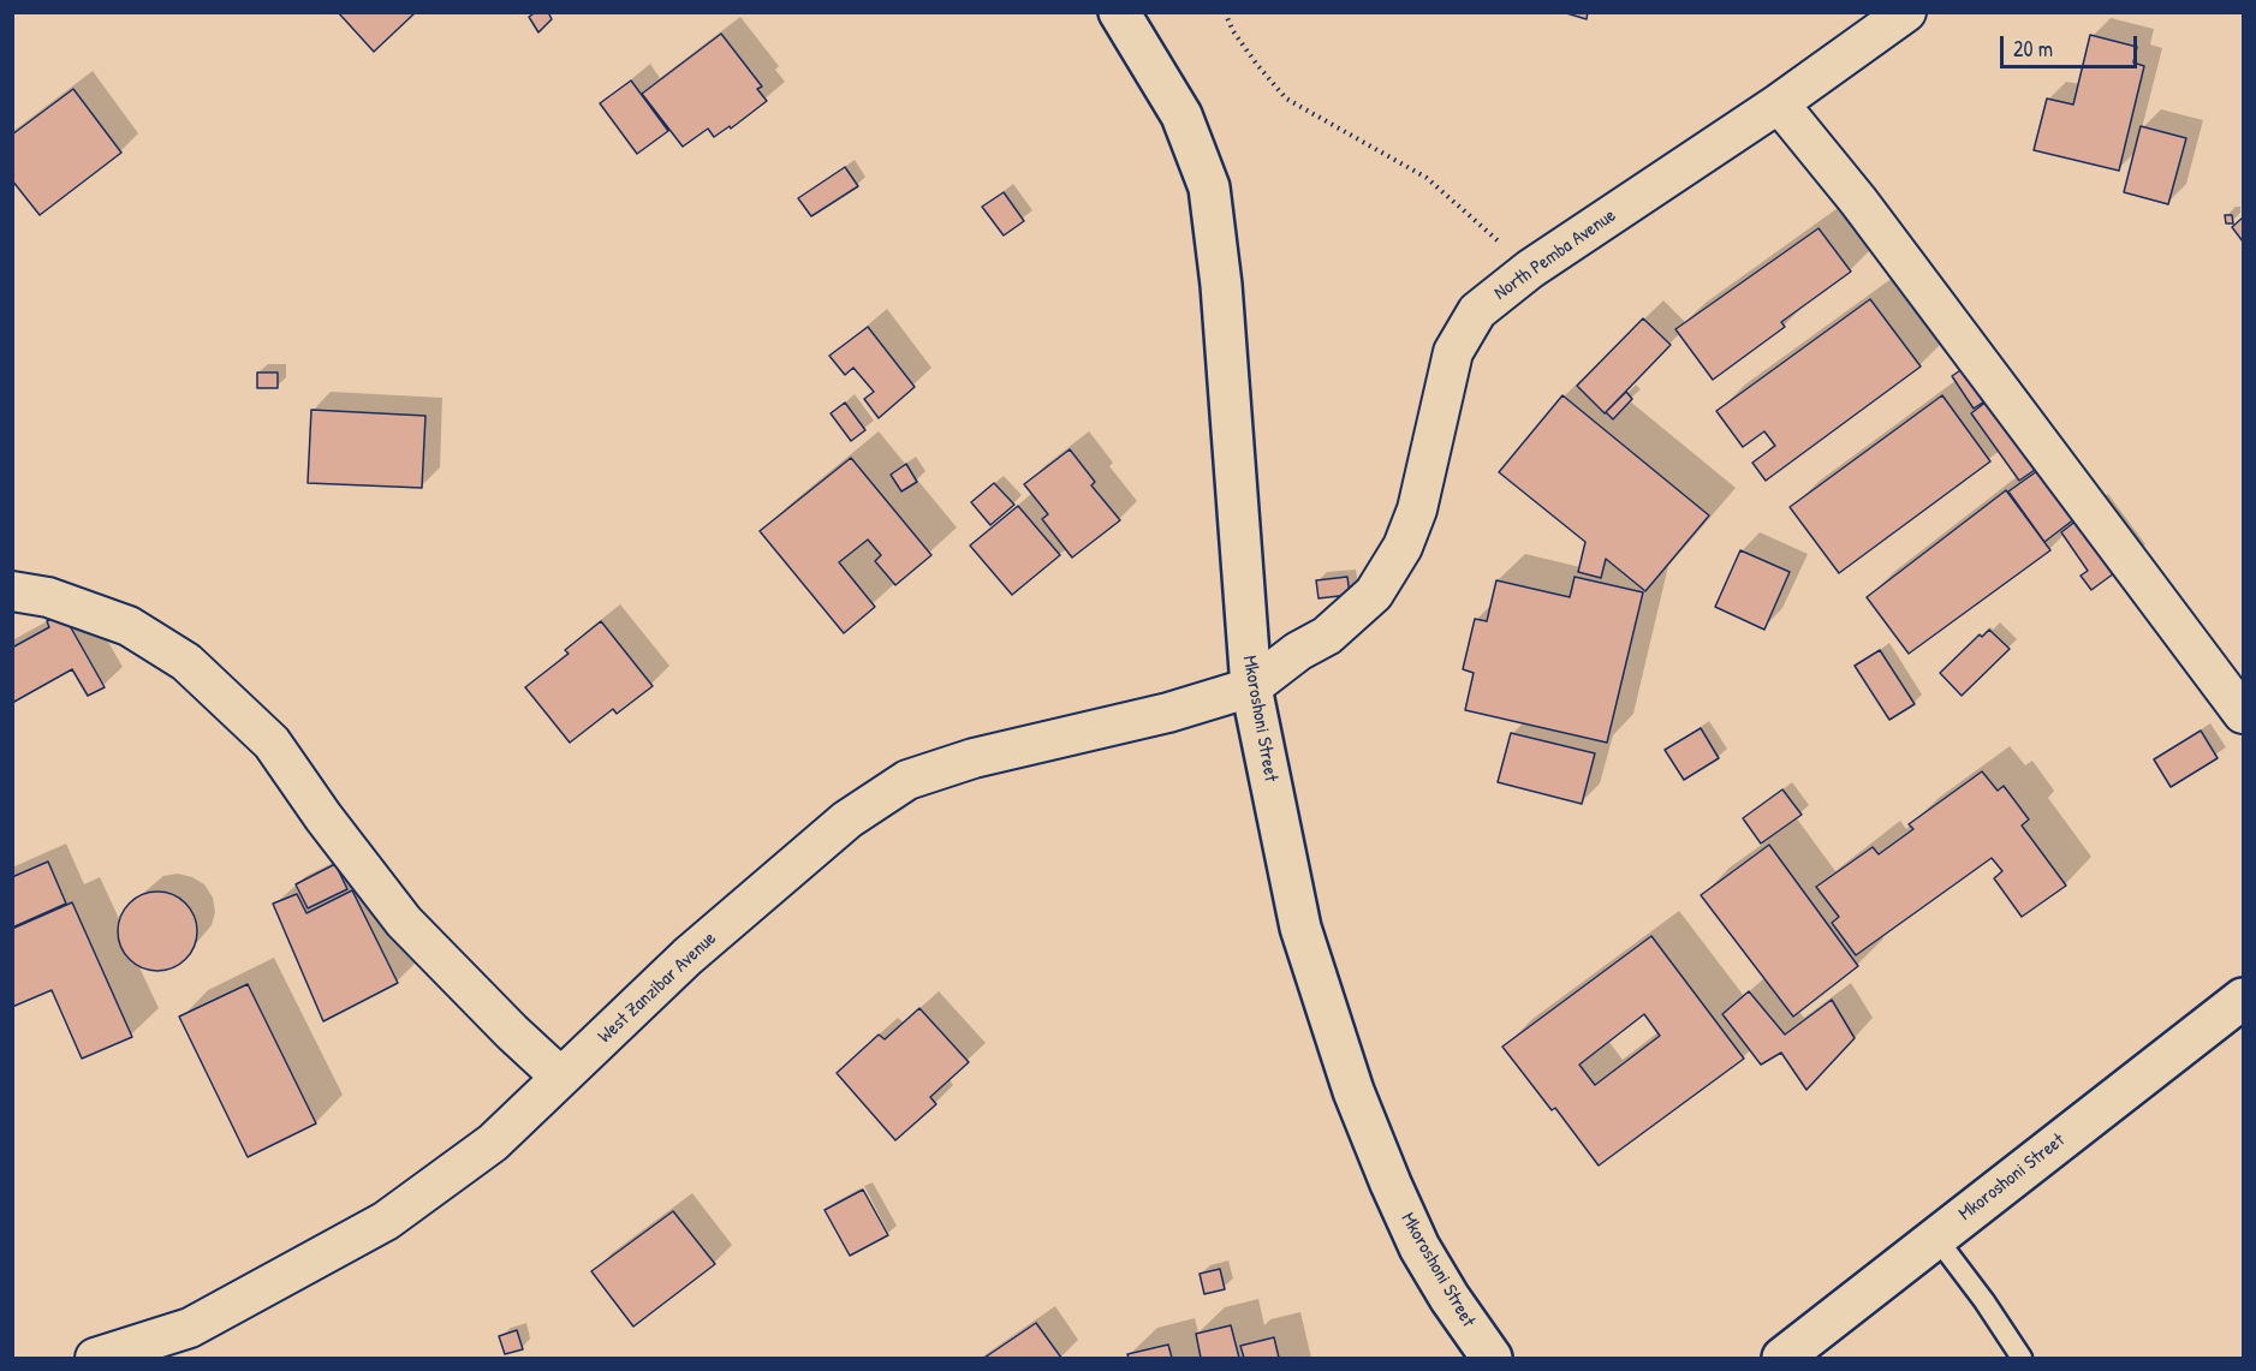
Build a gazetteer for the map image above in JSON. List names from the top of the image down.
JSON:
{
  "streets": {
    "street": ["North Pemba Avenue", "Mkoroshoni Street", "West Zanzibar Avenue"]
  },
  "crossings": [
    ["North Pemba Avenue", "Mkoroshoni Street"],
    ["North Pemba Avenue", "West Zanzibar Avenue"],
    ["Mkoroshoni Street", "West Zanzibar Avenue"]
  ],
  "scale_bar": "20 m"
}
